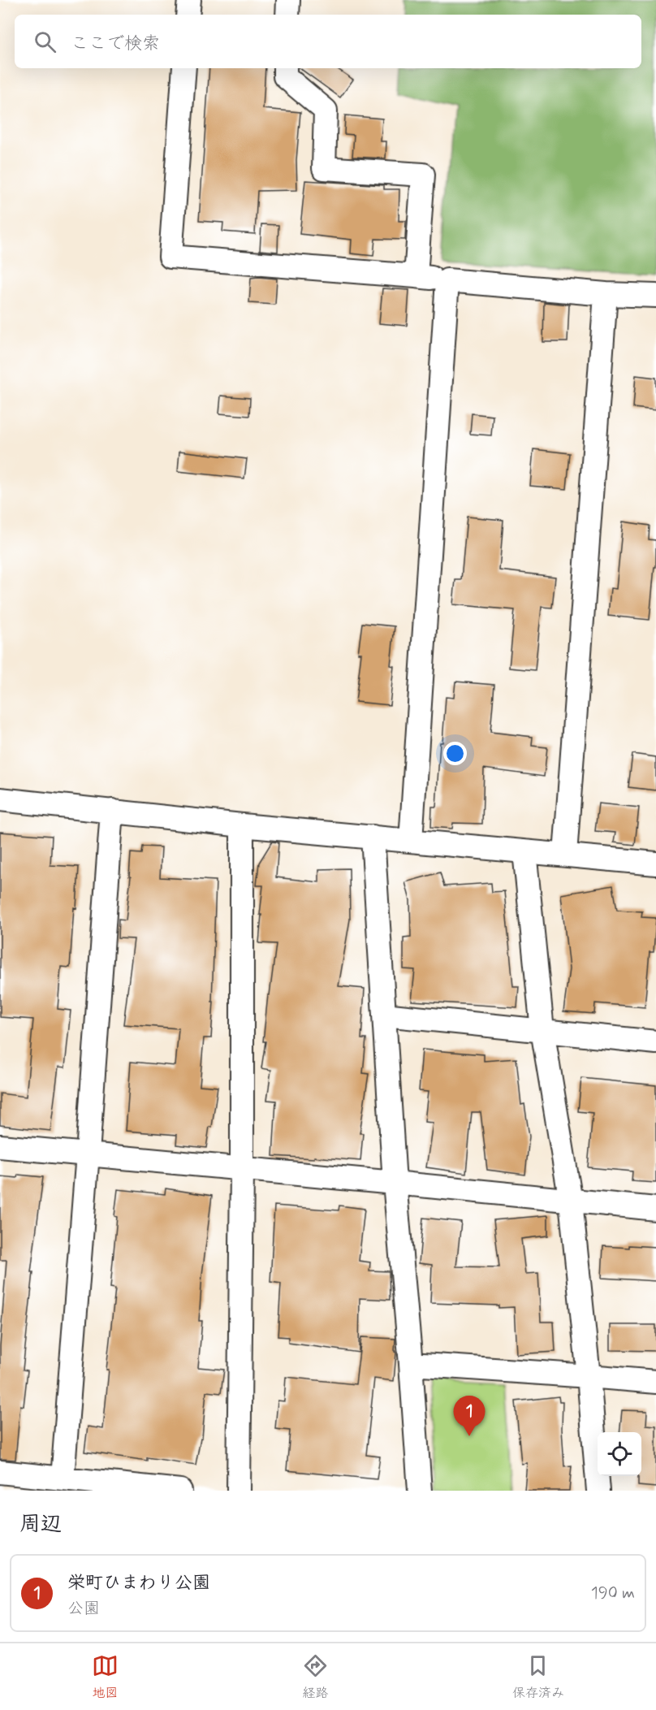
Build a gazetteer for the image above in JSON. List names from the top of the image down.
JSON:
{
  "page": {
    "search": "ここで検索",
    "pins": "1",
    "heading": "周辺",
    "list": [
      {
        "mark": "1",
        "name": "栄町ひまわり公園",
        "note": "公園",
        "value": "190 m"
      }
    ],
    "nav": ["地図", "経路", "保存済み"]
  }
}
